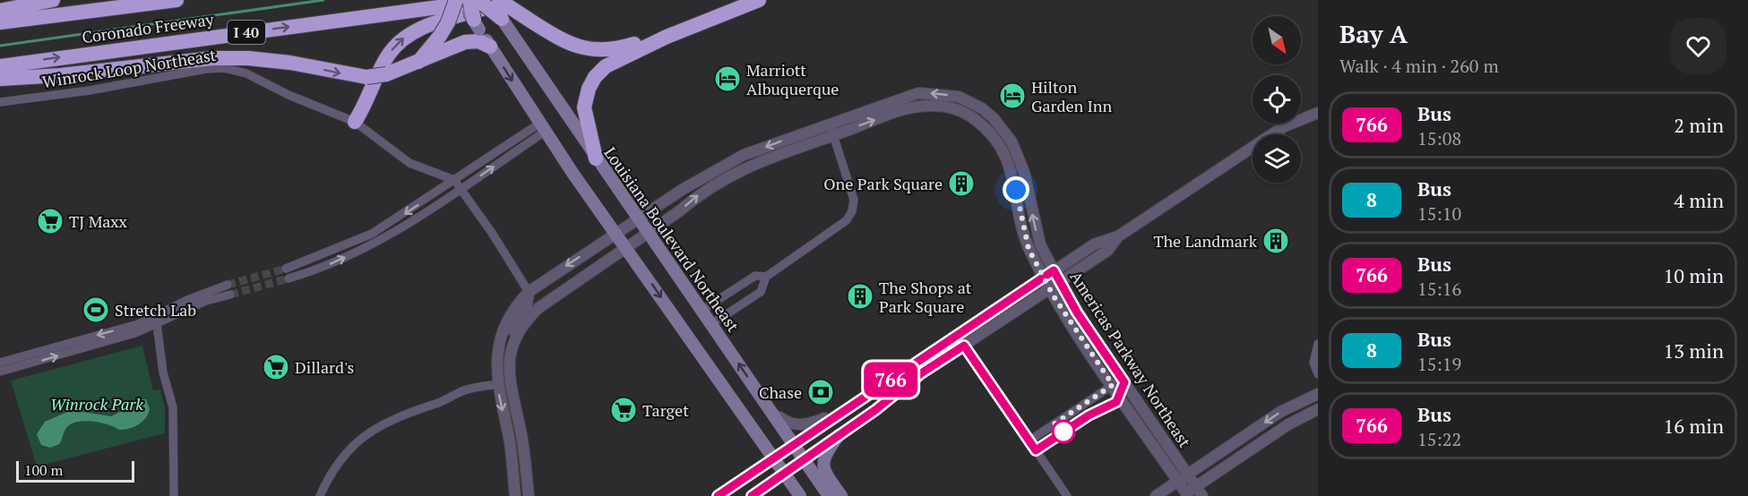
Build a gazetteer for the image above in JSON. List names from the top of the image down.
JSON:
{
  "streets": {
    "highway": ["Coronado Freeway", "I 40"],
    "main road": ["Louisiana Boulevard Northeast"],
    "street": ["Winrock Loop Northeast", "Americas Parkway Northeast"]
  },
  "crossings": [
    ["Coronado Freeway", "Louisiana Boulevard Northeast"],
    ["Louisiana Boulevard Northeast", "Americas Parkway Northeast"]
  ],
  "parks": ["Winrock Park"],
  "places": {
    "hotel": ["Marriott Albuquerque", "Hilton Garden Inn"],
    "building": ["One Park Square", "The Landmark", "The Shops at Park Square"],
    "supermarket": ["TJ Maxx", "Dillard's", "Target"],
    "sports": ["Stretch Lab"],
    "bank": ["Chase"]
  },
  "lines": ["bus line 766"],
  "scale_bar": "100 m",
  "north": "bottom right",
  "page": {
    "on_map": "766",
    "heading": ["Bay A", "Walk · 4 min · 260 m"],
    "list": [
      {
        "mark": "766",
        "name": "Bus",
        "note": "15:08",
        "value": "2 min"
      },
      {
        "mark": "8",
        "name": "Bus",
        "note": "15:10",
        "value": "4 min"
      },
      {
        "mark": "766",
        "name": "Bus",
        "note": "15:16",
        "value": "10 min"
      },
      {
        "mark": "8",
        "name": "Bus",
        "note": "15:19",
        "value": "13 min"
      },
      {
        "mark": "766",
        "name": "Bus",
        "note": "15:22",
        "value": "16 min"
      }
    ],
    "scale": "100 m"
  }
}
